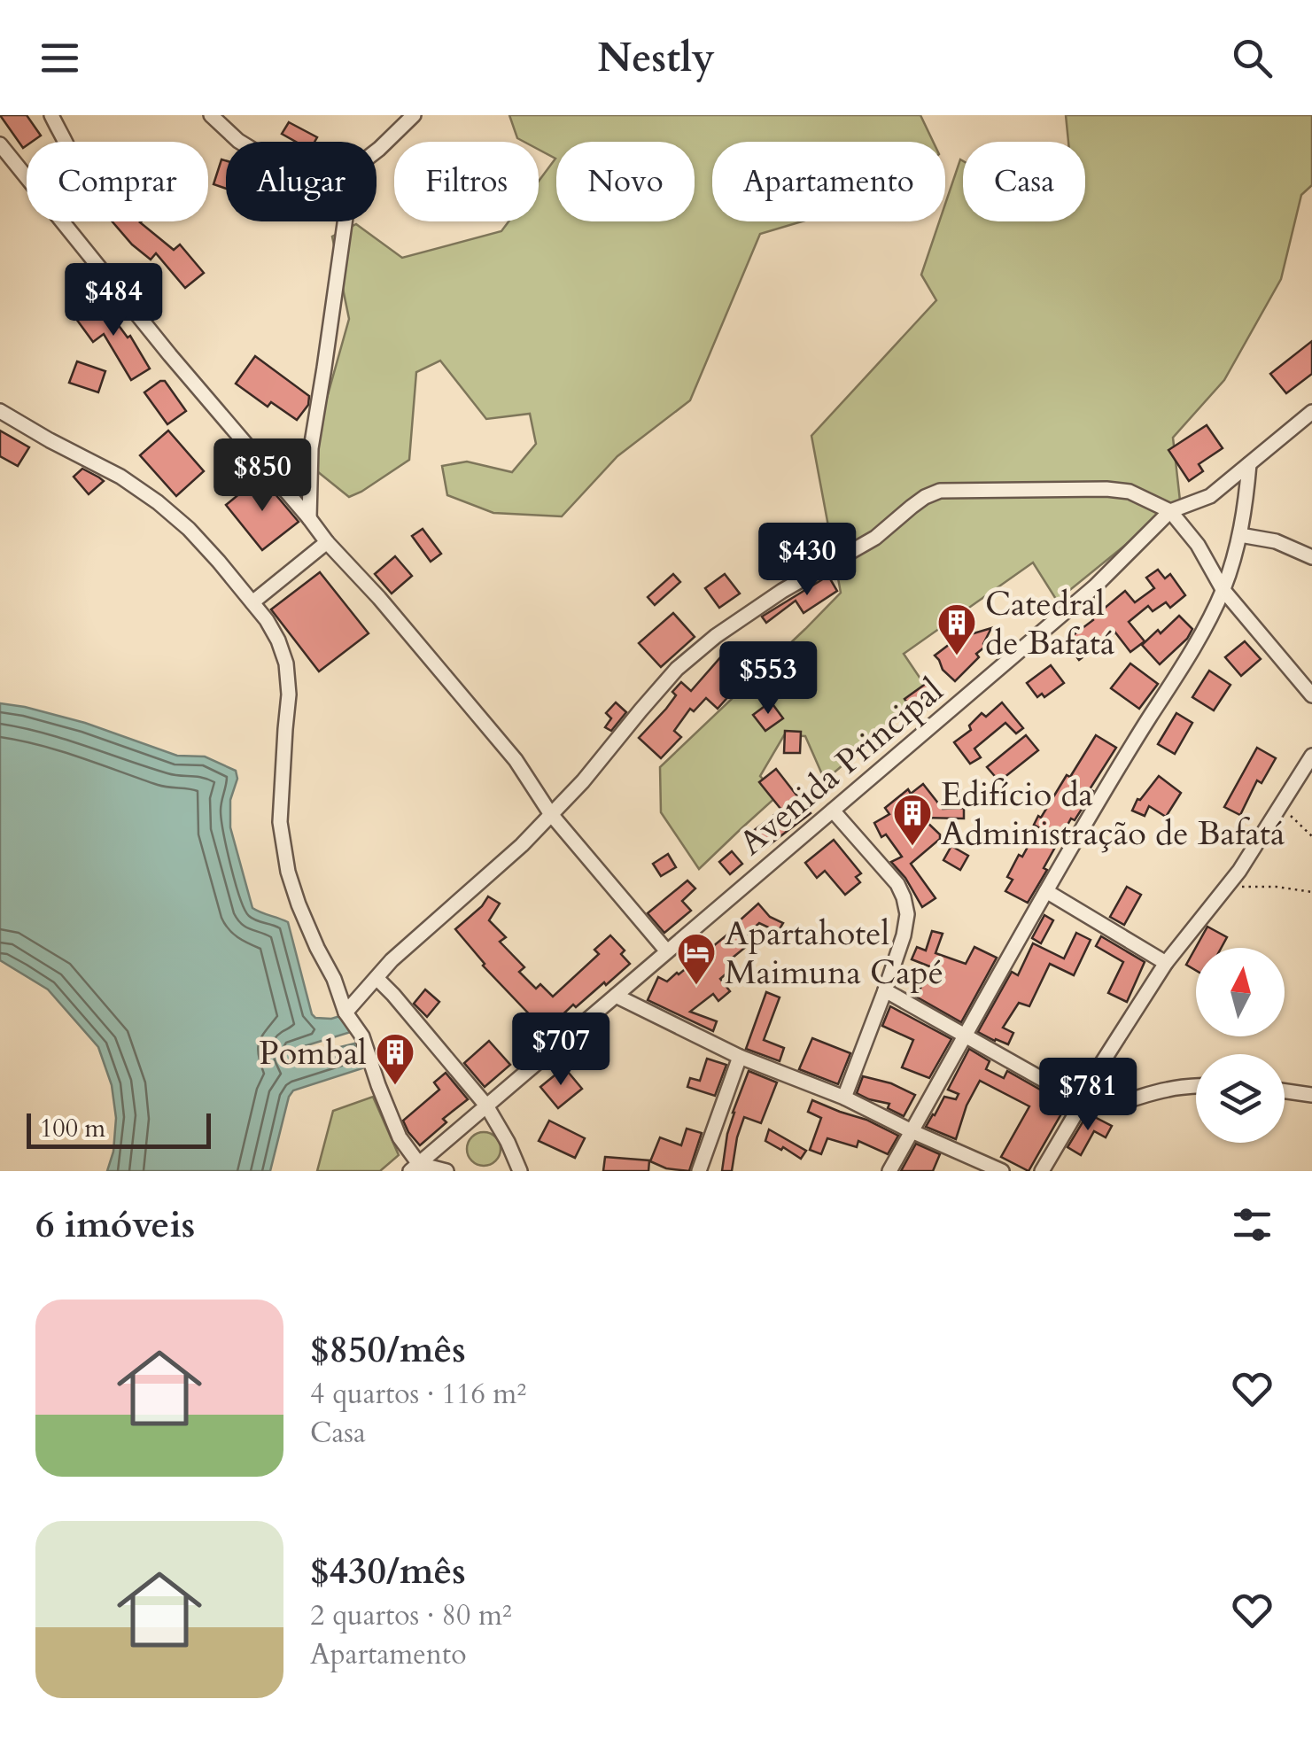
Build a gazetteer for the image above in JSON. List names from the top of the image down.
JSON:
{
  "streets": {
    "street": ["Avenida Principal"]
  },
  "places": {
    "building": ["Catedral de Bafatá", "Edifício da Administração de Bafatá", "Pombal"],
    "hotel": ["Apartahotel Maimuna Capé"]
  },
  "scale_bar": "100 m",
  "north": "top",
  "page": {
    "header": "Nestly",
    "chip": [
      "Comprar",
      "Alugar",
      "Filtros",
      "Novo",
      "Apartamento",
      "Casa"
    ],
    "price": [
      "$484",
      "$850",
      "$430",
      "$553",
      "$707",
      "$781"
    ],
    "scale": "100 m",
    "heading": "6 imóveis",
    "list": [
      {
        "name": "$850/mês",
        "note": "4 quartos · 116 m² · Casa"
      },
      {
        "name": "$430/mês",
        "note": "2 quartos · 80 m² · Apartamento"
      }
    ]
  }
}
